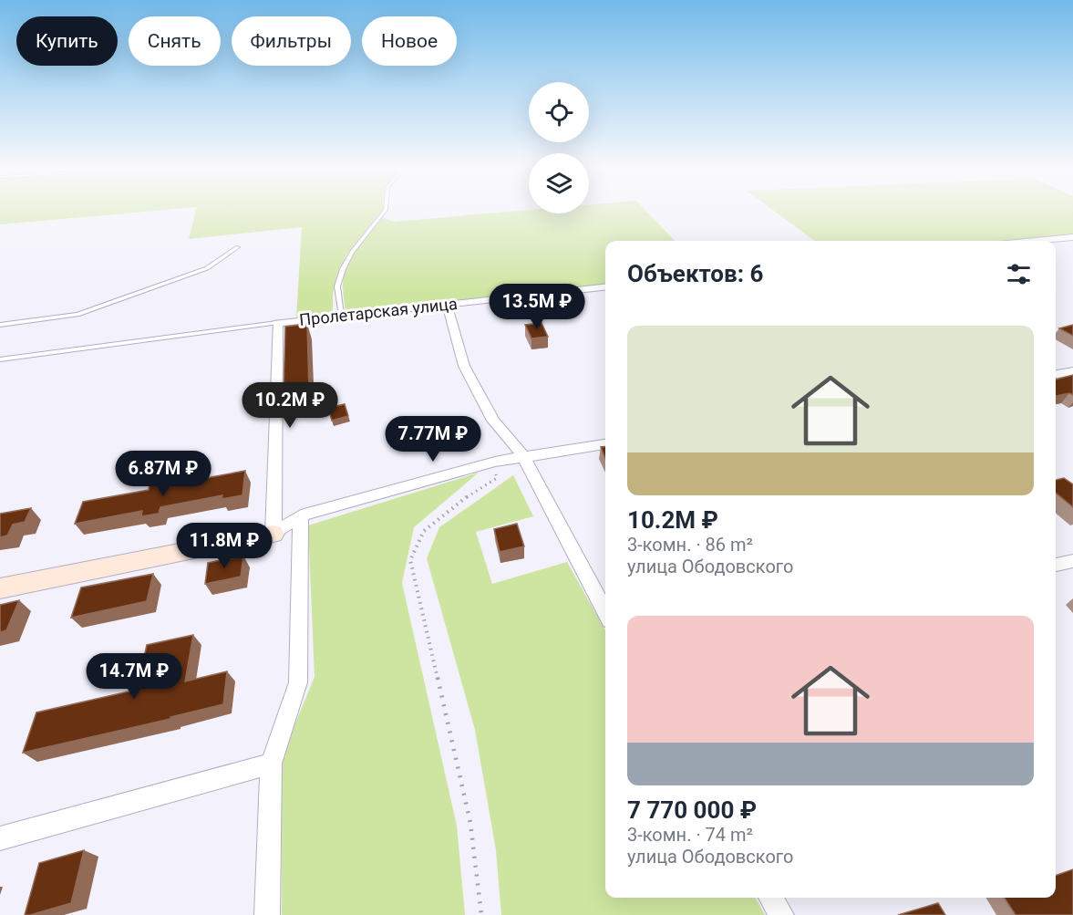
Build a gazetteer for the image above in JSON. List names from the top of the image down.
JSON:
{
  "streets": {
    "street": ["Пролетарская улица"]
  },
  "page": {
    "chip": [
      "Купить",
      "Снять",
      "Фильтры",
      "Новое"
    ],
    "heading": "Объектов: 6",
    "price": [
      "13.5M ₽",
      "10.2M ₽",
      "7.77M ₽",
      "6.87M ₽",
      "11.8M ₽",
      "14.7M ₽"
    ],
    "list": [
      {
        "name": "10.2M ₽",
        "note": "3-комн. · 86 m² · улица Ободовского"
      },
      {
        "name": "7 770 000 ₽",
        "note": "3-комн. · 74 m² · улица Ободовского"
      }
    ]
  }
}
